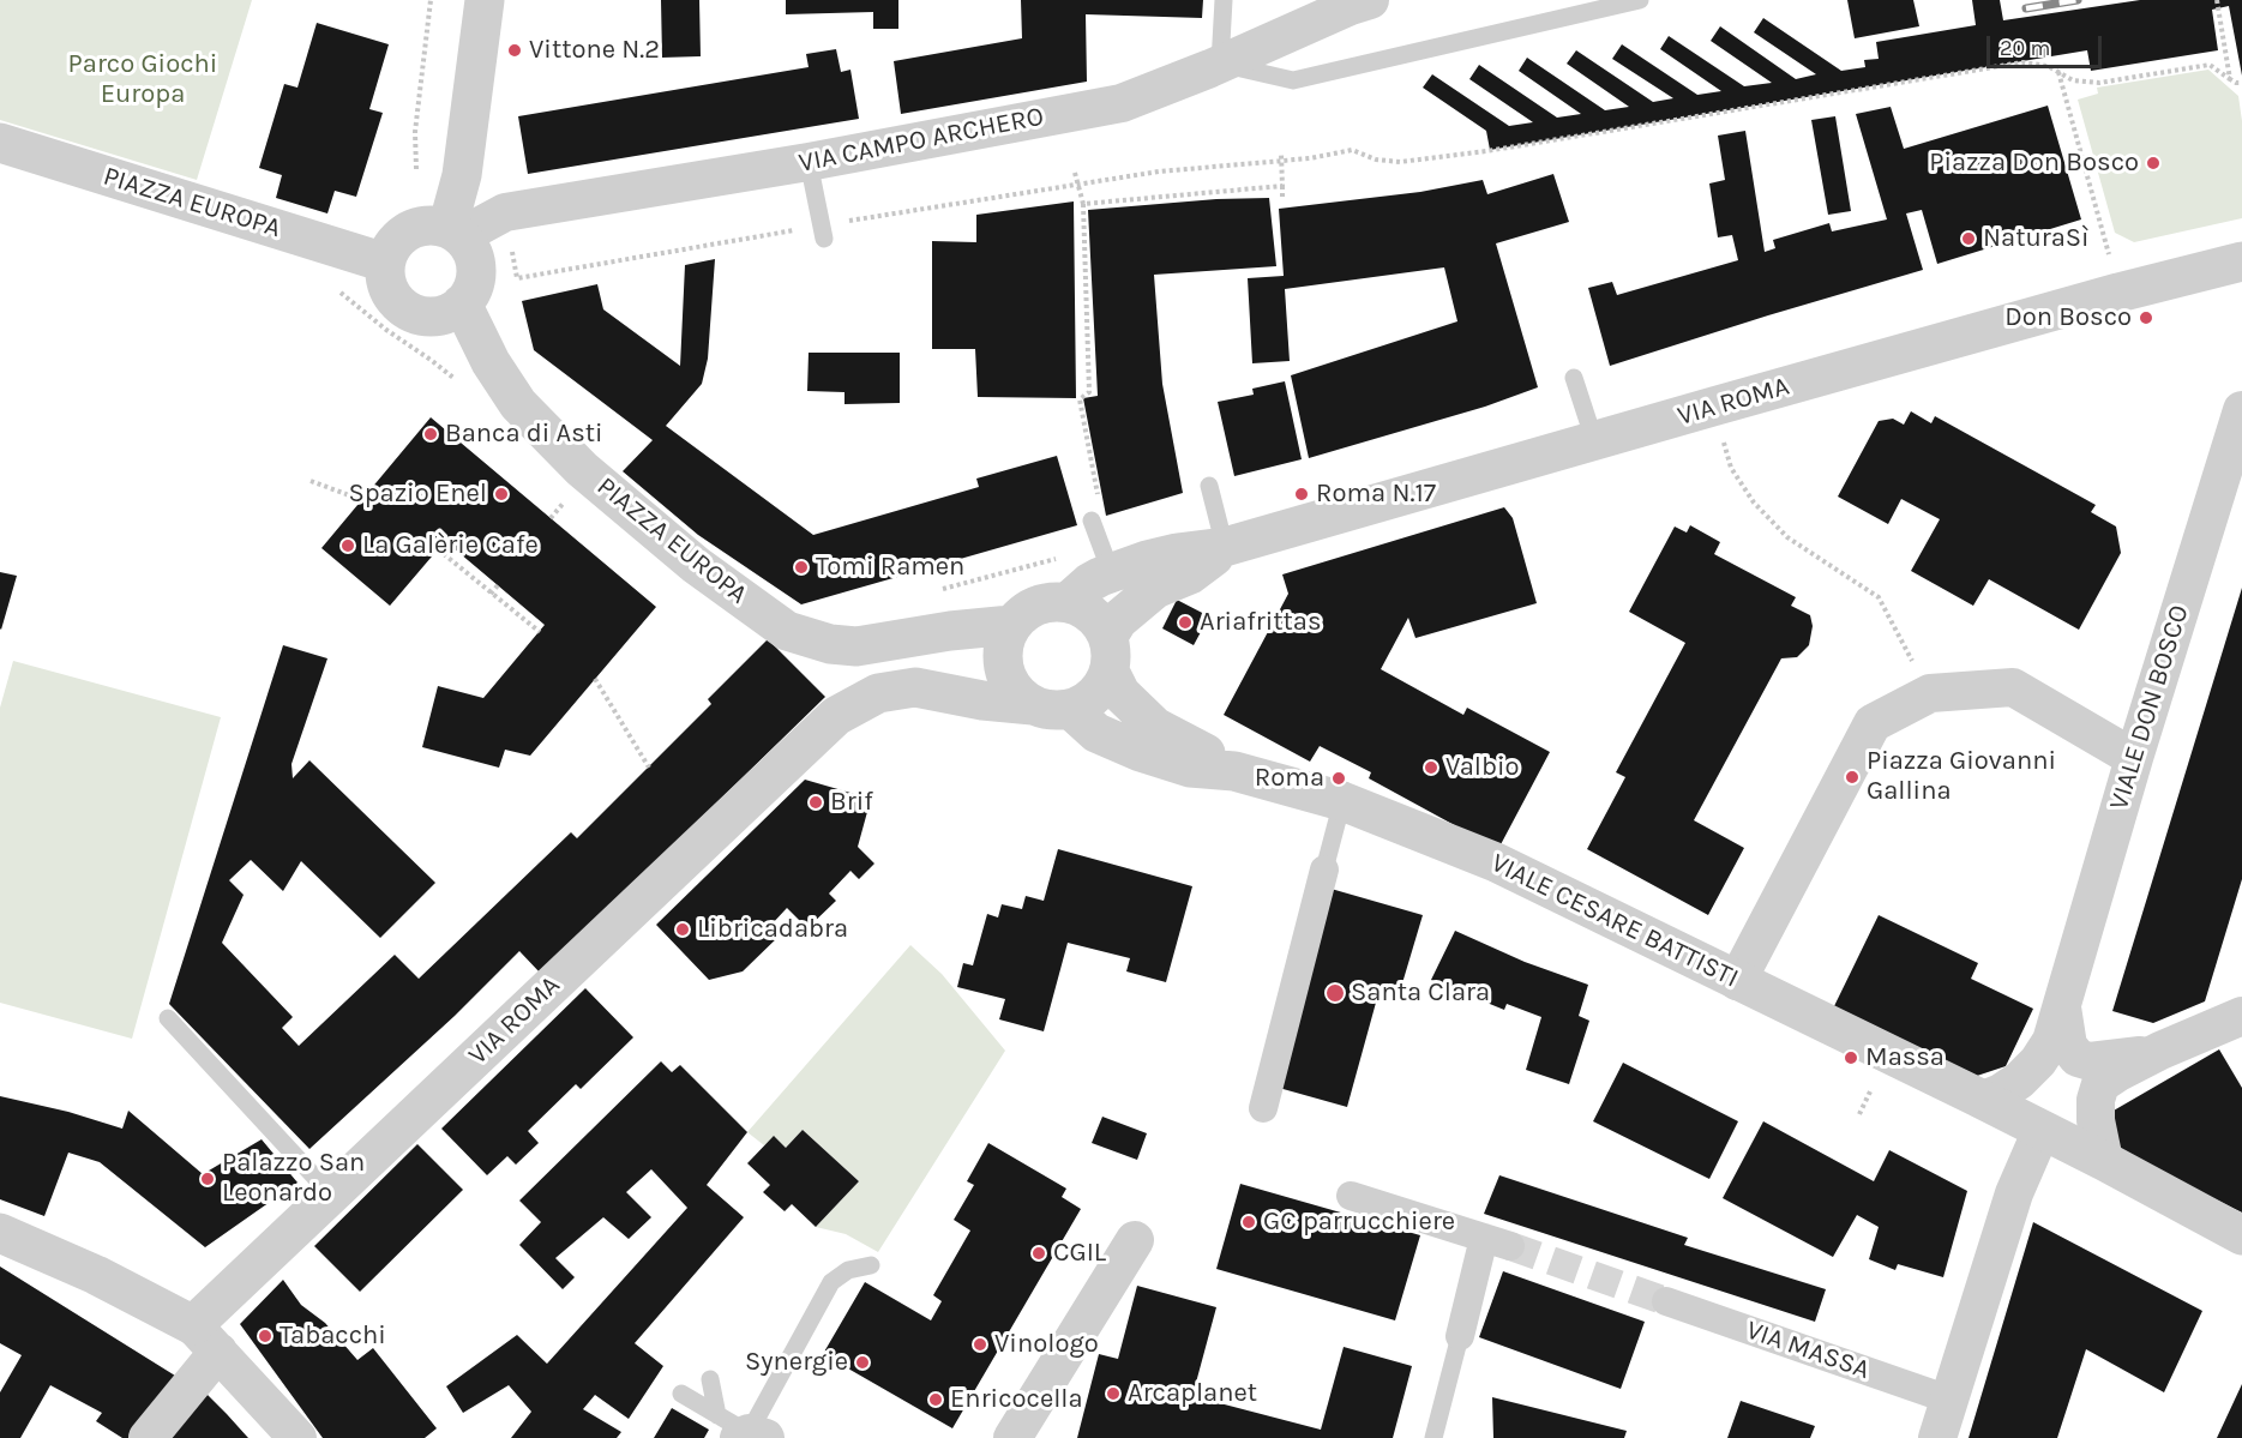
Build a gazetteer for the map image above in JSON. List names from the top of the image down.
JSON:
{
  "streets": {
    "street": [
      "VIA CAMPO ARCHERO",
      "PIAZZA EUROPA",
      "VIA ROMA",
      "VIALE DON BOSCO",
      "VIALE CESARE BATTISTI",
      "VIA MASSA"
    ]
  },
  "crossings": [
    ["VIA CAMPO ARCHERO", "PIAZZA EUROPA"],
    ["PIAZZA EUROPA", "VIA ROMA"],
    ["VIA ROMA", "VIALE CESARE BATTISTI"],
    ["VIALE DON BOSCO", "VIALE CESARE BATTISTI"]
  ],
  "parks": ["Parco Giochi Europa"],
  "places": [
    "Vittone N.2",
    "Piazza Don Bosco",
    "NaturaSì",
    "Don Bosco",
    "Banca di Asti",
    "Spazio Enel",
    "Roma N.17",
    "La Galèrie Cafe",
    "Tomi Ramen",
    "Ariafrittas",
    "Valbio",
    "Piazza Giovanni Gallina",
    "Roma",
    "Brif",
    "Libricadabra",
    "Santa Clara",
    "Massa",
    "Palazzo San Leonardo",
    "GC parrucchiere",
    "CGIL",
    "Tabacchi",
    "Vinologo",
    "Synergie",
    "Arcaplanet",
    "Enricocella"
  ],
  "scale_bar": "20 m"
}
